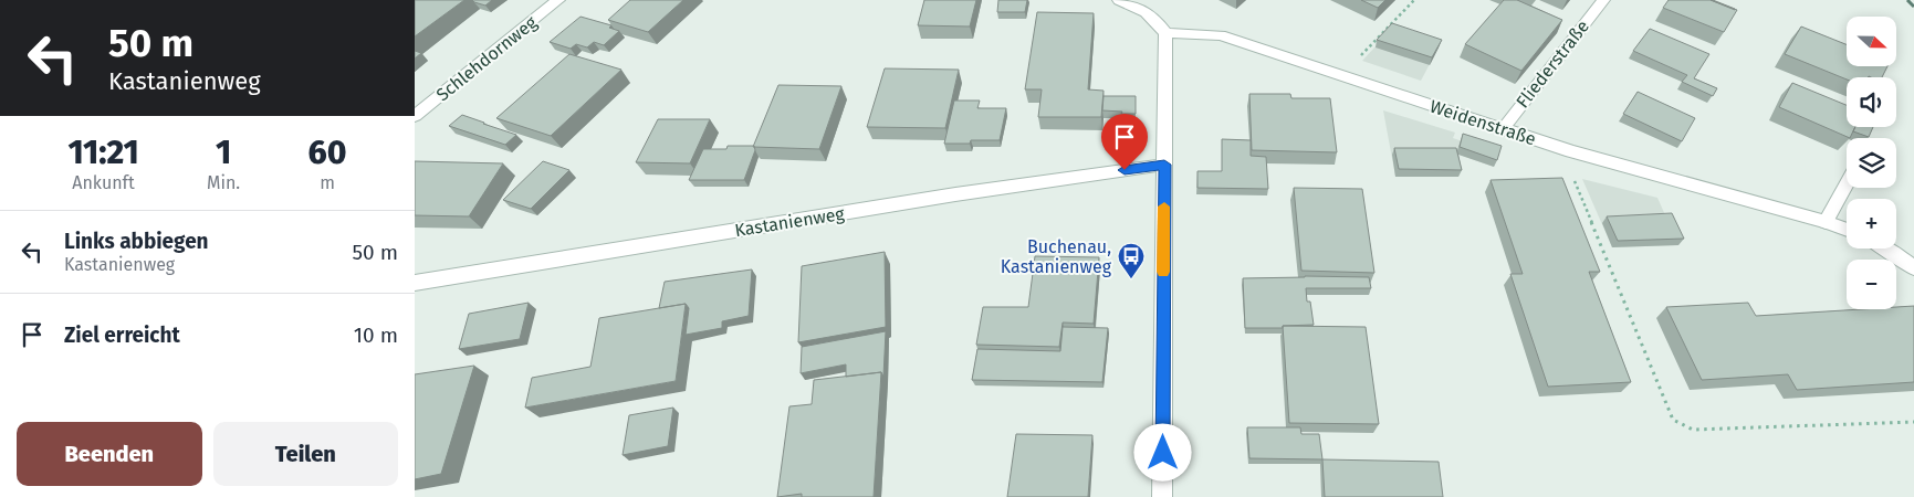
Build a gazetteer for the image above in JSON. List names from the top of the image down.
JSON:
{
  "streets": {
    "street": [
      "Schlehdornweg",
      "Fliederstraße",
      "Weidenstraße",
      "Kastanienweg"
    ]
  },
  "crossings": [
    ["Fliederstraße", "Weidenstraße"]
  ],
  "places": {
    "bus stop": ["Buchenau, Kastanienweg"]
  },
  "north": "right",
  "page": {
    "turn": ["50 m", "Kastanienweg"],
    "map_buttons": ["+", "−"],
    "eta": [
      "11:21",
      "Ankunft",
      "1",
      "Min.",
      "60",
      "m"
    ],
    "list": [
      {
        "name": "Links abbiegen",
        "note": "Kastanienweg",
        "value": "50 m"
      },
      {
        "name": "Ziel erreicht",
        "value": "10 m"
      }
    ],
    "buttons": ["Beenden", "Teilen"]
  }
}
